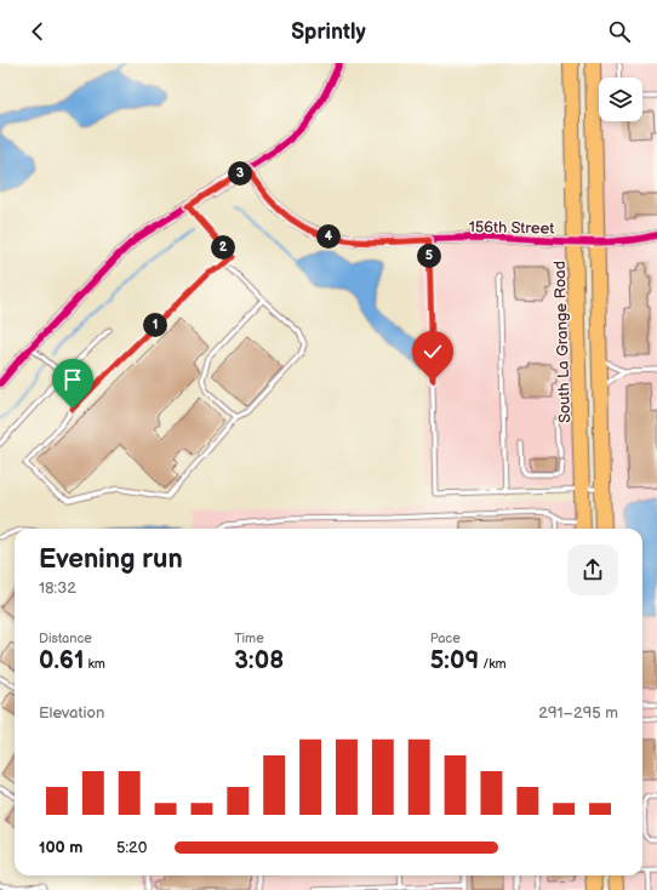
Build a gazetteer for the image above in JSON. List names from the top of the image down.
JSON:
{
  "streets": {
    "highway": ["South La Grange Road"],
    "street": ["156th Street"]
  },
  "crossings": [
    ["156th Street", "South La Grange Road"]
  ],
  "page": {
    "header": "Sprintly",
    "pins": [
      "3",
      "4",
      "2",
      "5",
      "1"
    ],
    "heading": ["Evening run", "18:32"],
    "stats": [
      ["Distance", "0.61 km"],
      ["Time", "3:08"],
      ["Pace", "5:09 /km"]
    ],
    "chart": ["Elevation", "291–295 m"],
    "list": [
      {
        "name": "100 m",
        "note": "5:20"
      }
    ]
  }
}
